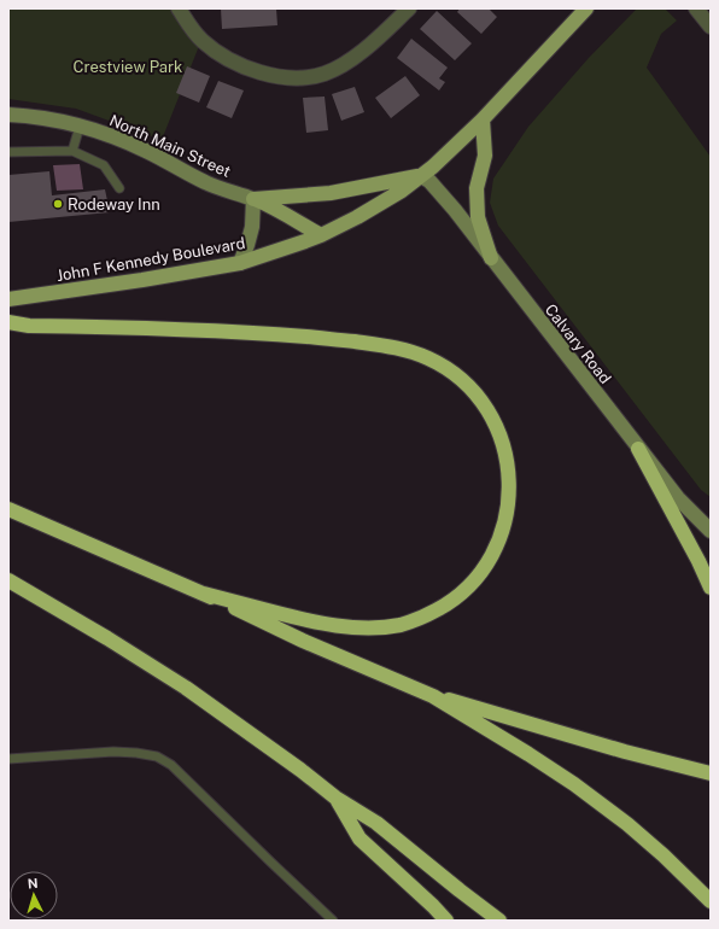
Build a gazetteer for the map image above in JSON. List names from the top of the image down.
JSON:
{
  "streets": {
    "main road": ["North Main Street", "John F Kennedy Boulevard", "Calvary Road"]
  },
  "crossings": [
    ["John F Kennedy Boulevard", "Calvary Road"]
  ],
  "parks": ["Crestview Park"],
  "places": ["Rodeway Inn"],
  "north": "top"
}
